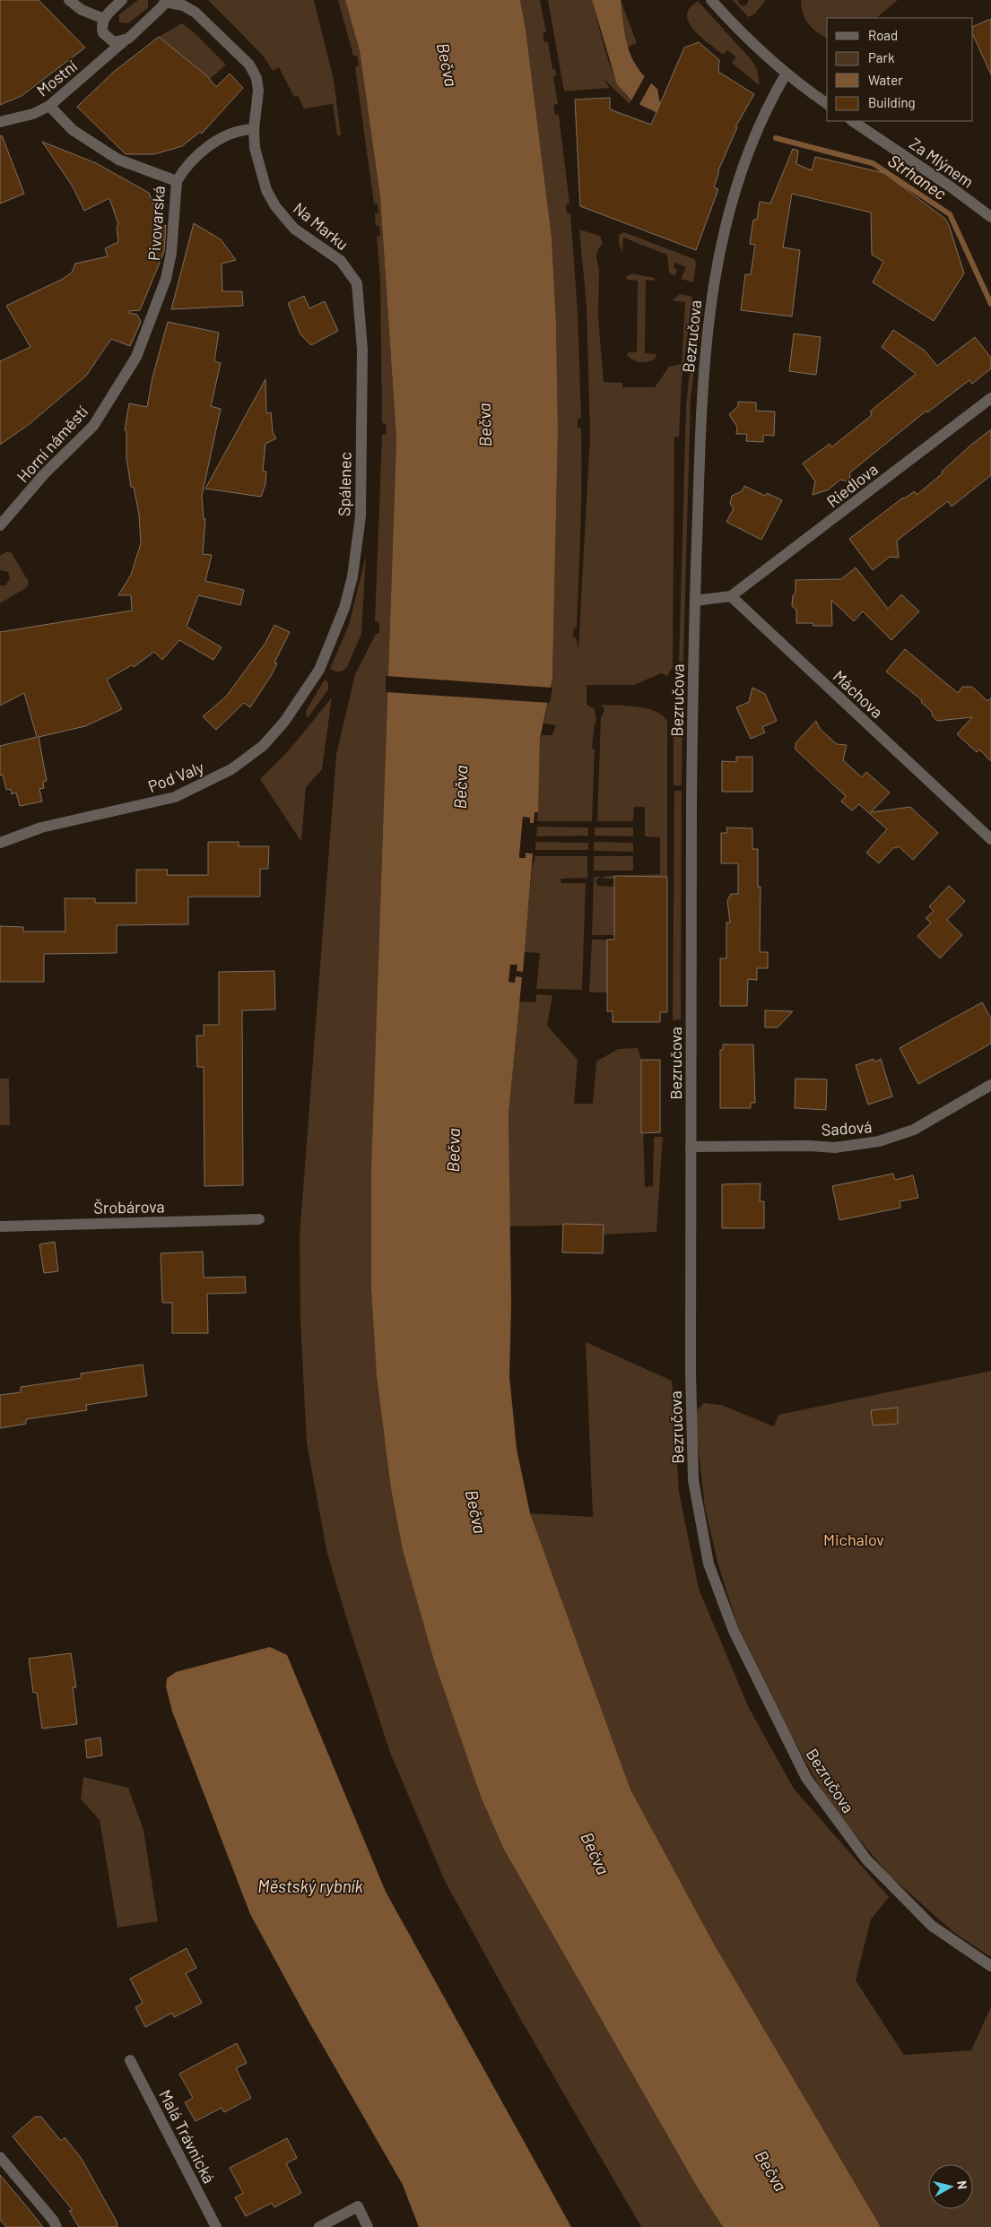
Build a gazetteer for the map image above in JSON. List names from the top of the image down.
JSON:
{
  "streets": {
    "street": [
      "Mostní",
      "Za Mlýnem",
      "Pivovarská",
      "Na Marku",
      "Bezručova",
      "Horní náměstí",
      "Spálenec",
      "Riedlova",
      "Máchova",
      "Pod Valy",
      "Sadová",
      "Šrobárova",
      "Malá Trávnická"
    ]
  },
  "crossings": [
    ["Mostní", "Pivovarská"],
    ["Mostní", "Na Marku"],
    ["Pivovarská", "Horní náměstí"],
    ["Na Marku", "Spálenec"],
    ["Bezručova", "Sadová"],
    ["Spálenec", "Pod Valy"],
    ["Riedlova", "Máchova"]
  ],
  "water": ["Bečva", "Strhanec", "Městský rybník"],
  "parks": ["Michalov"],
  "legend": [
    "Road",
    "Park",
    "Water",
    "Building"
  ],
  "north": "right"
}
